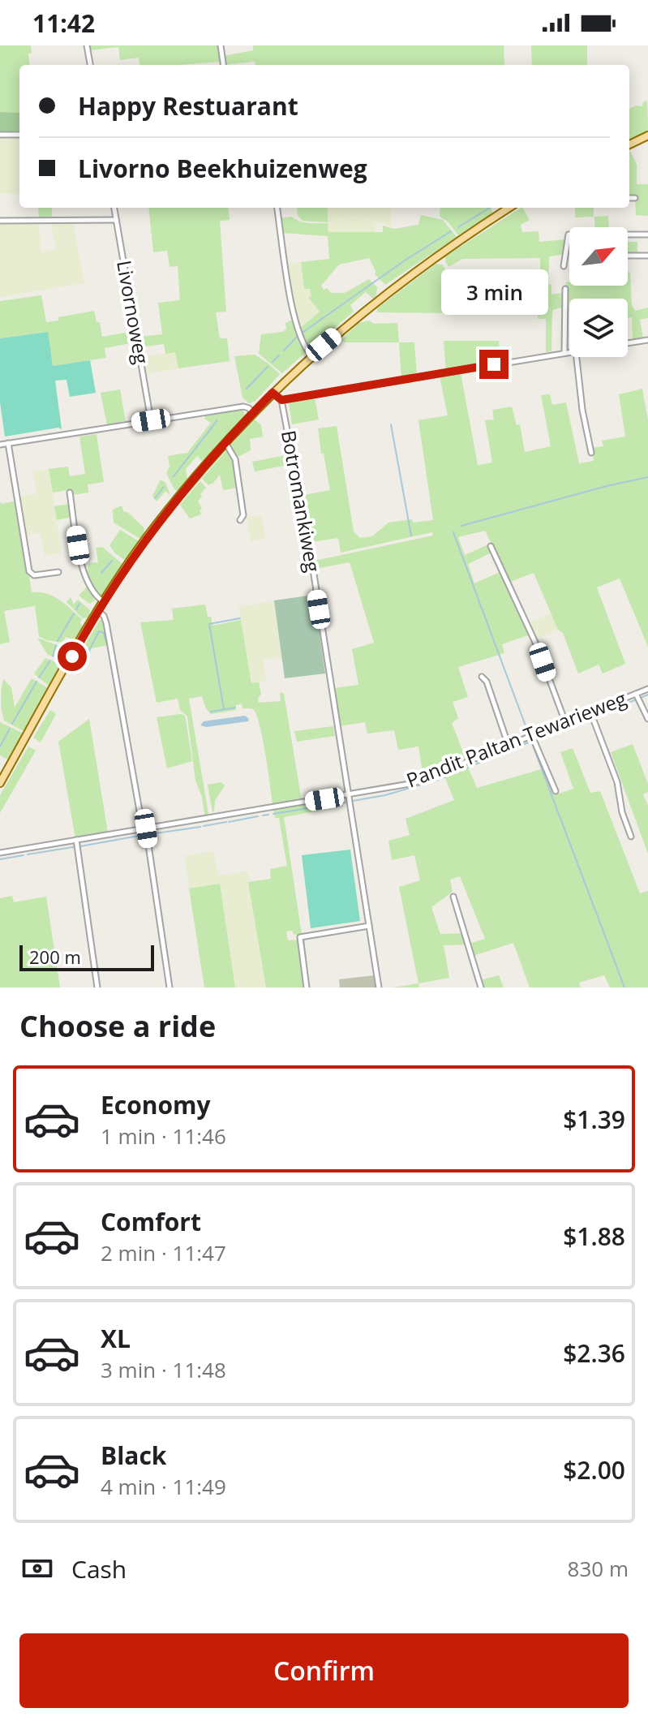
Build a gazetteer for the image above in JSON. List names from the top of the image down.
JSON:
{
  "streets": {
    "street": ["Livornoweg", "Botromankiweg", "Pandit Paltan Tewarieweg"]
  },
  "crossings": [
    ["Botromankiweg", "Pandit Paltan Tewarieweg"]
  ],
  "scale_bar": "200 m",
  "north": "top right",
  "page": {
    "status": "11:42",
    "banner": ["Happy Restuarant", "Livorno Beekhuizenweg"],
    "bubble": "3 min",
    "scale": "200 m",
    "heading": "Choose a ride",
    "list": [
      {
        "name": "Economy",
        "note": "1 min · 11:46",
        "value": "$1.39"
      },
      {
        "name": "Comfort",
        "note": "2 min · 11:47",
        "value": "$1.88"
      },
      {
        "name": "XL",
        "note": "3 min · 11:48",
        "value": "$2.36"
      },
      {
        "name": "Black",
        "note": "4 min · 11:49",
        "value": "$2.00"
      }
    ],
    "pay": ["Cash", "830 m"],
    "buttons": "Confirm"
  }
}
